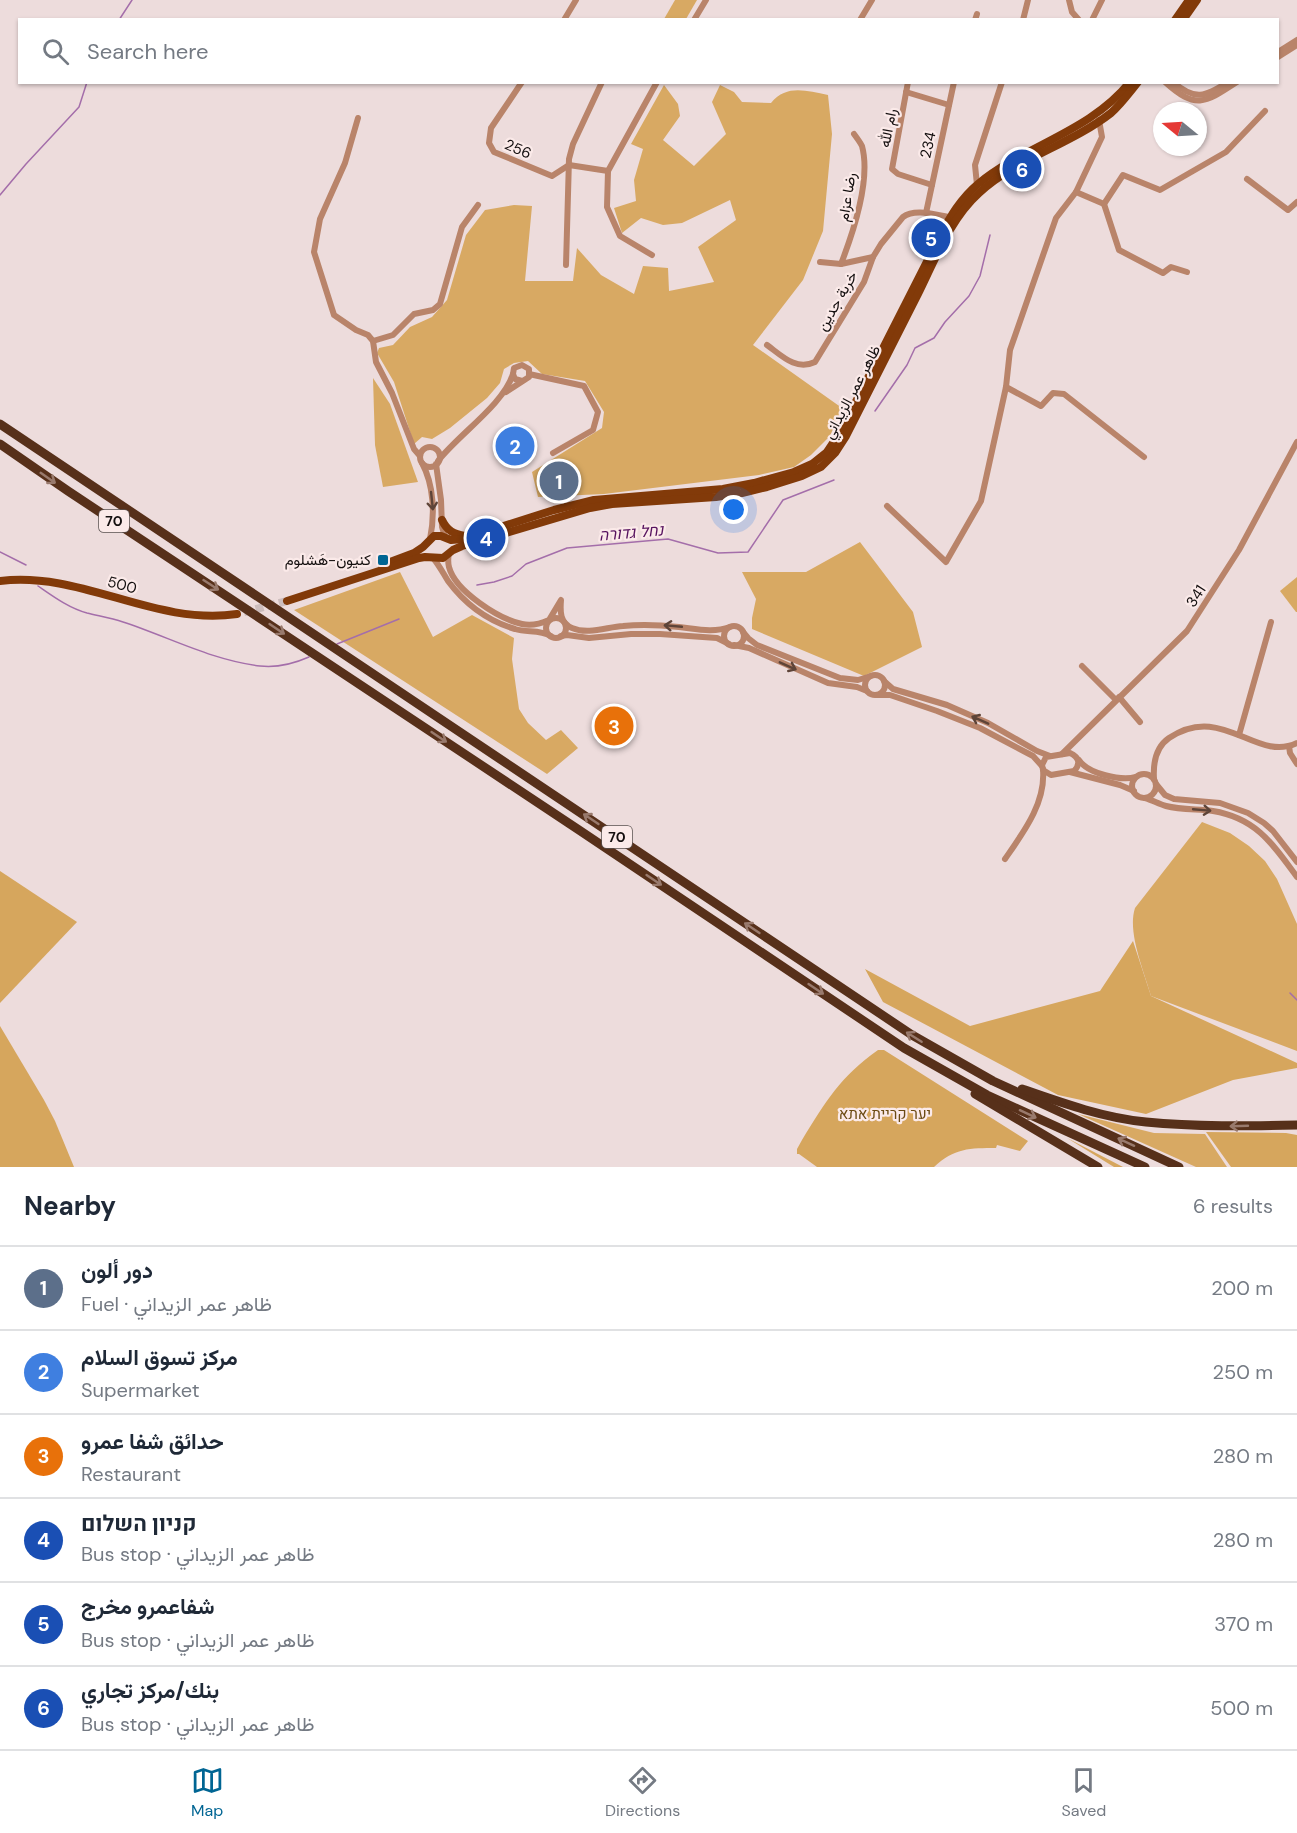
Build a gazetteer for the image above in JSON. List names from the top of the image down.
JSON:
{
  "streets": {
    "highway": ["70"],
    "main road": ["ظاهر عمر الزيداني", "500"],
    "street": [
      "رام الله",
      "234",
      "256",
      "رضا عزام",
      "خربة جدين",
      "341"
    ]
  },
  "crossings": [
    ["رام الله", "234"],
    ["234", "خربة جدين"],
    ["خربة جدين", "ظاهر عمر الزيداني"]
  ],
  "water": ["נחל גדורה"],
  "parks": ["יער קריית אתא"],
  "places": {
    "transit": ["كنيون-هَشلوم"]
  },
  "north": "left",
  "page": {
    "search": "Search here",
    "pins": [
      "6",
      "5",
      "2",
      "1",
      "4",
      "3"
    ],
    "heading": ["Nearby", "6 results"],
    "list": [
      {
        "mark": "1",
        "name": "دور ألون",
        "note": "Fuel · ظاهر عمر الزيداني",
        "value": "200 m"
      },
      {
        "mark": "2",
        "name": "مركز تسوق السلام",
        "note": "Supermarket",
        "value": "250 m"
      },
      {
        "mark": "3",
        "name": "حدائق شفا عمرو",
        "note": "Restaurant",
        "value": "280 m"
      },
      {
        "mark": "4",
        "name": "קניון השלום",
        "note": "Bus stop · ظاهر عمر الزيداني",
        "value": "280 m"
      },
      {
        "mark": "5",
        "name": "شفاعمرو مخرج",
        "note": "Bus stop · ظاهر عمر الزيداني",
        "value": "370 m"
      },
      {
        "mark": "6",
        "name": "بنك/مركز تجاري",
        "note": "Bus stop · ظاهر عمر الزيداني",
        "value": "500 m"
      }
    ],
    "nav": ["Map", "Directions", "Saved"]
  }
}
